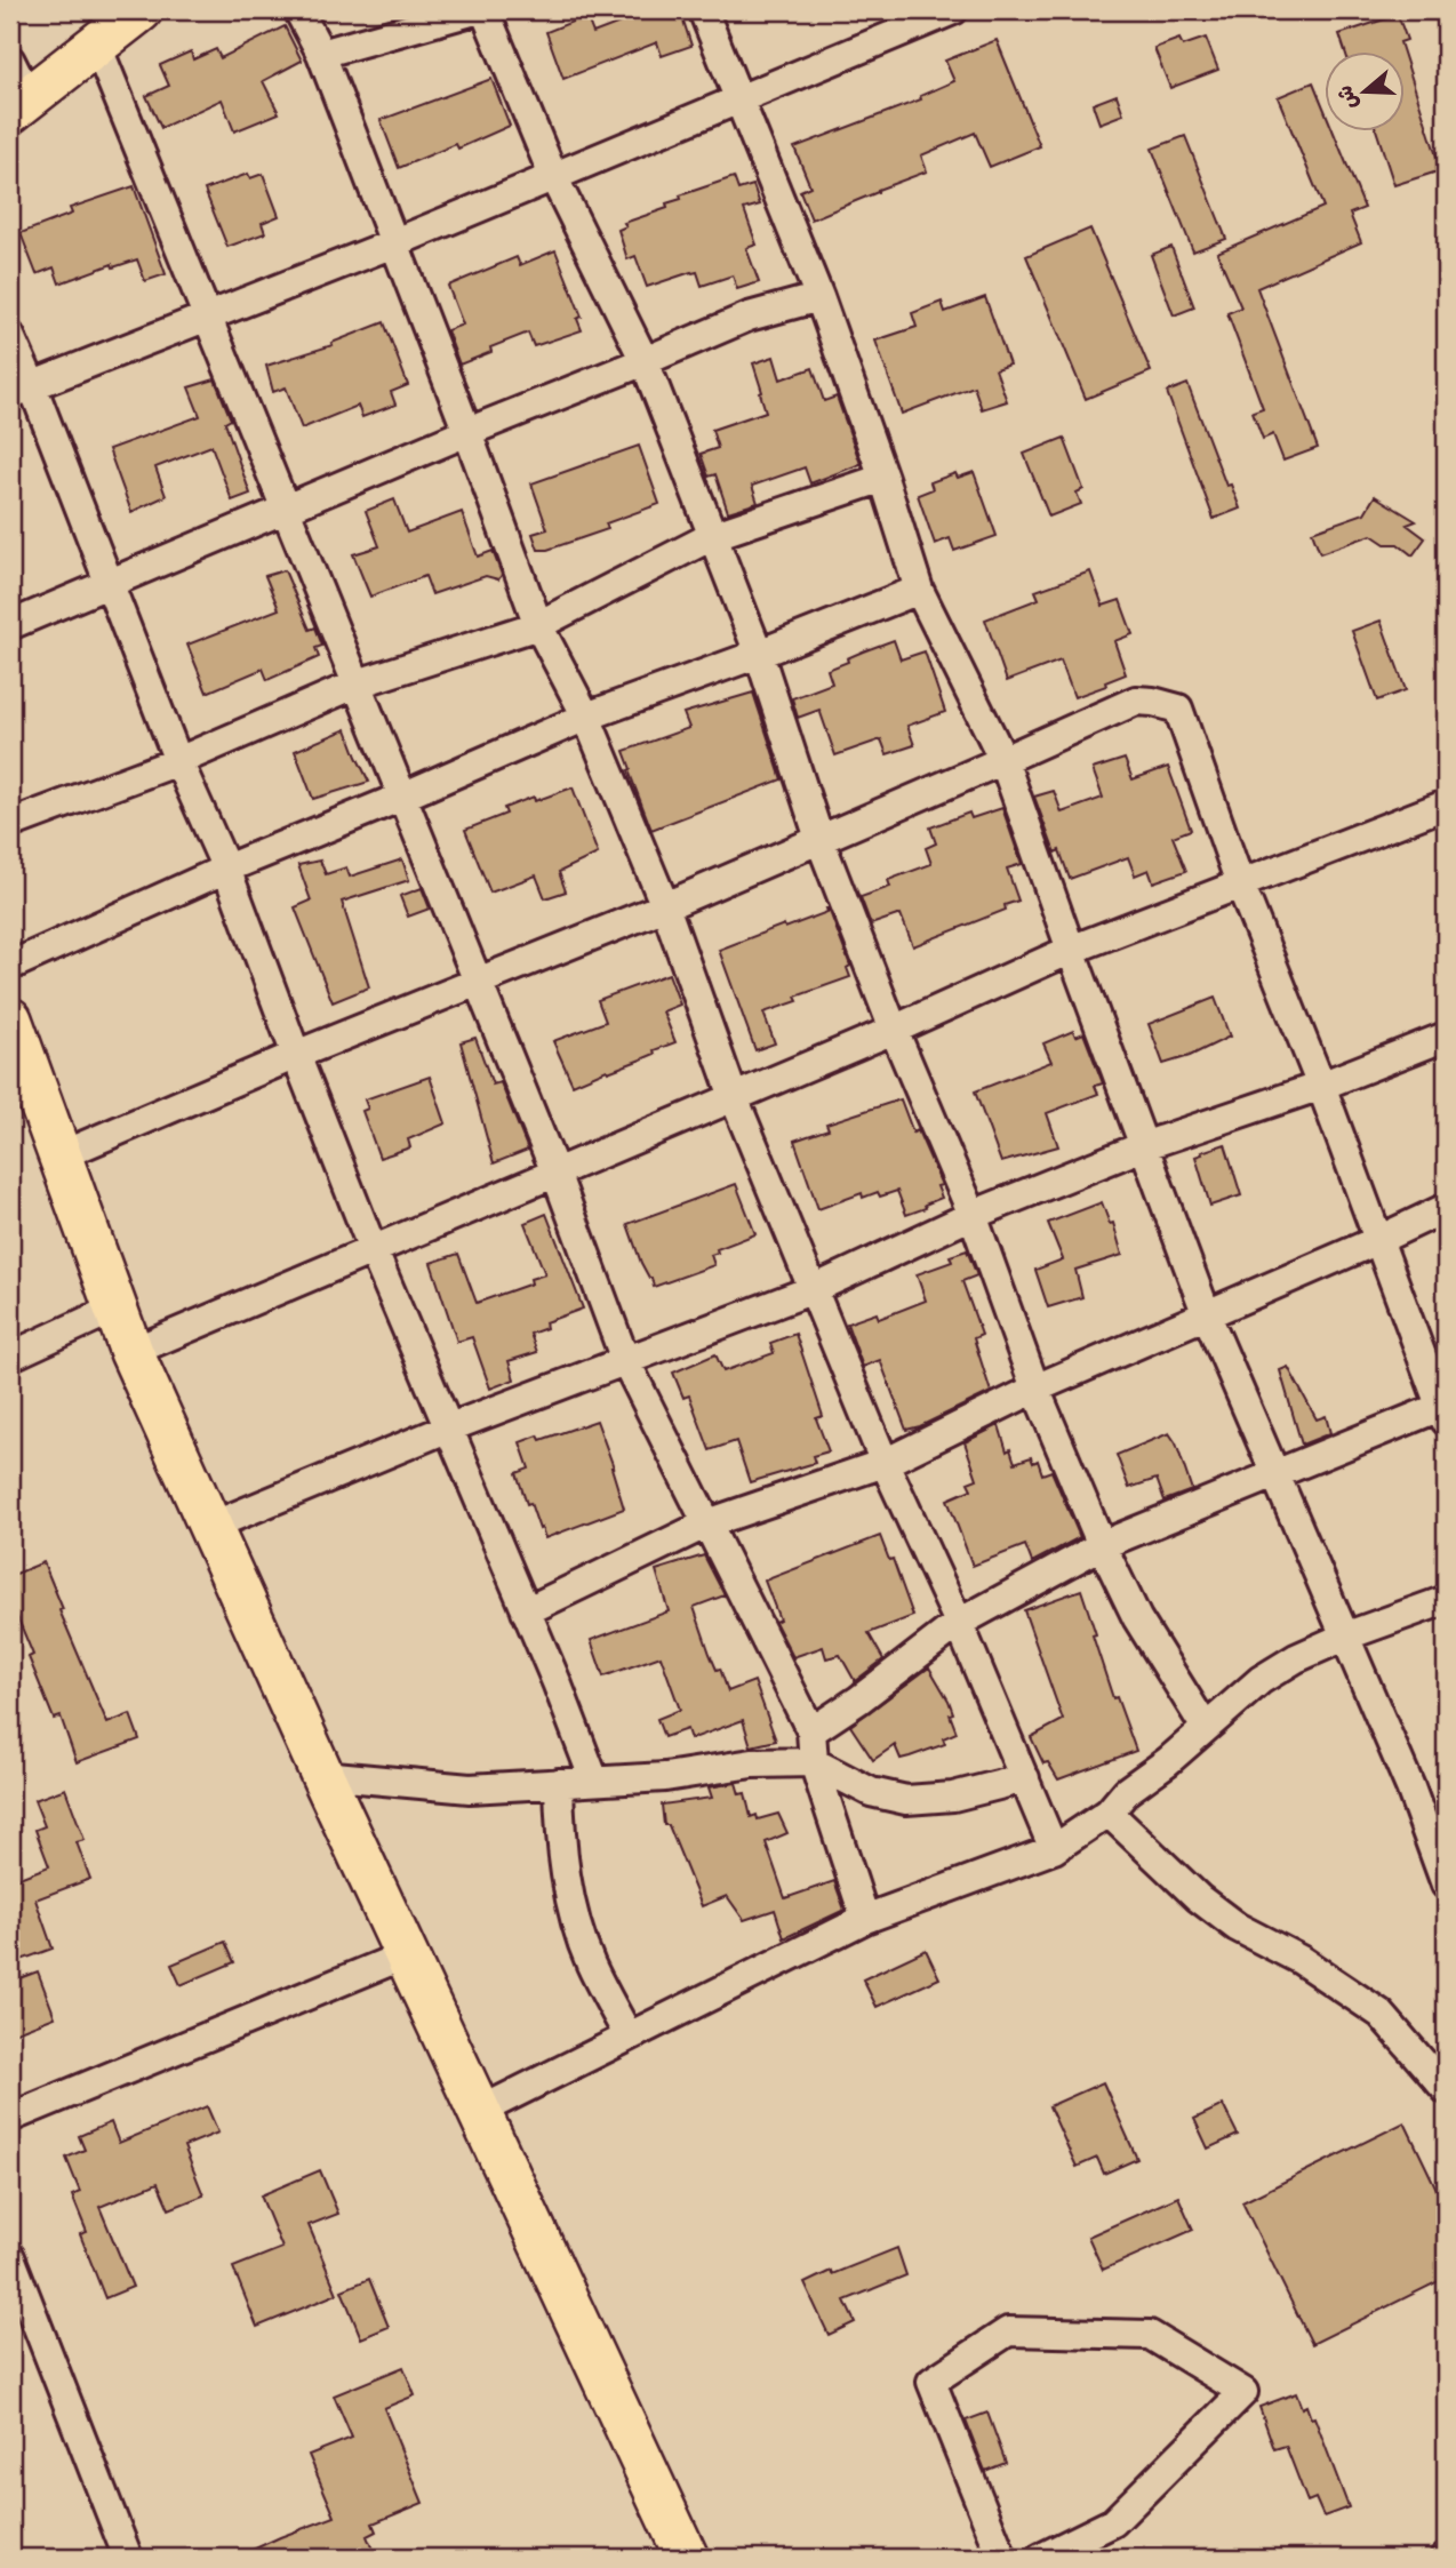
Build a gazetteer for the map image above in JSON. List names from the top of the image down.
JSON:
{
  "north": "left"
}
